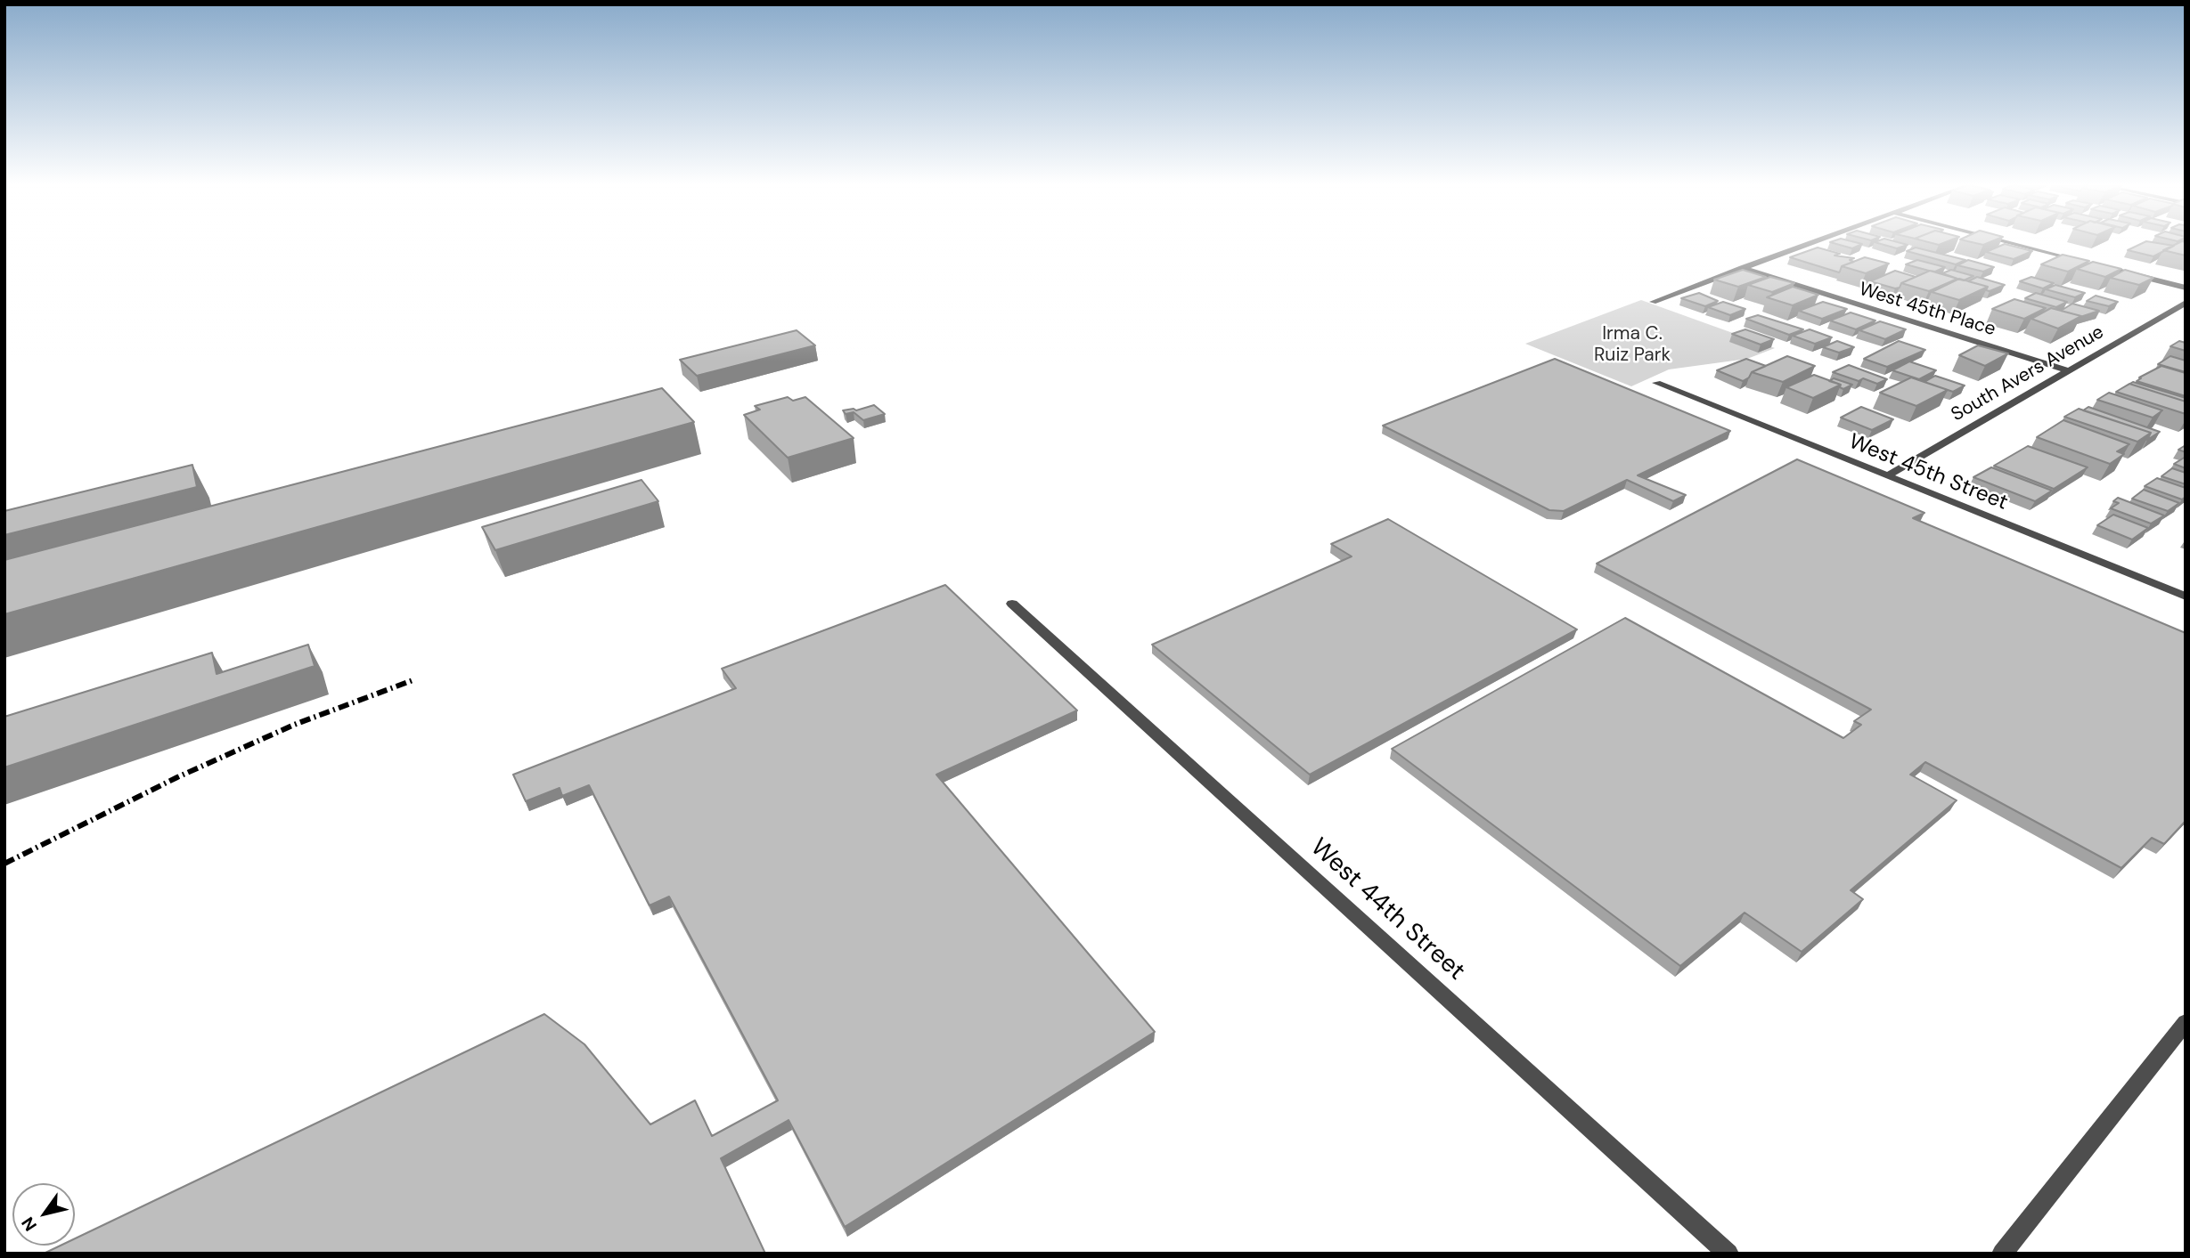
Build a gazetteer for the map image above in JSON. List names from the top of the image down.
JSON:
{
  "streets": {
    "street": [
      "West 45th Place",
      "South Avers Avenue",
      "West 45th Street",
      "West 44th Street"
    ]
  },
  "crossings": [
    ["West 45th Place", "South Avers Avenue"],
    ["South Avers Avenue", "West 45th Street"]
  ],
  "parks": ["Irma C. Ruiz Park"],
  "north": "bottom left"
}
